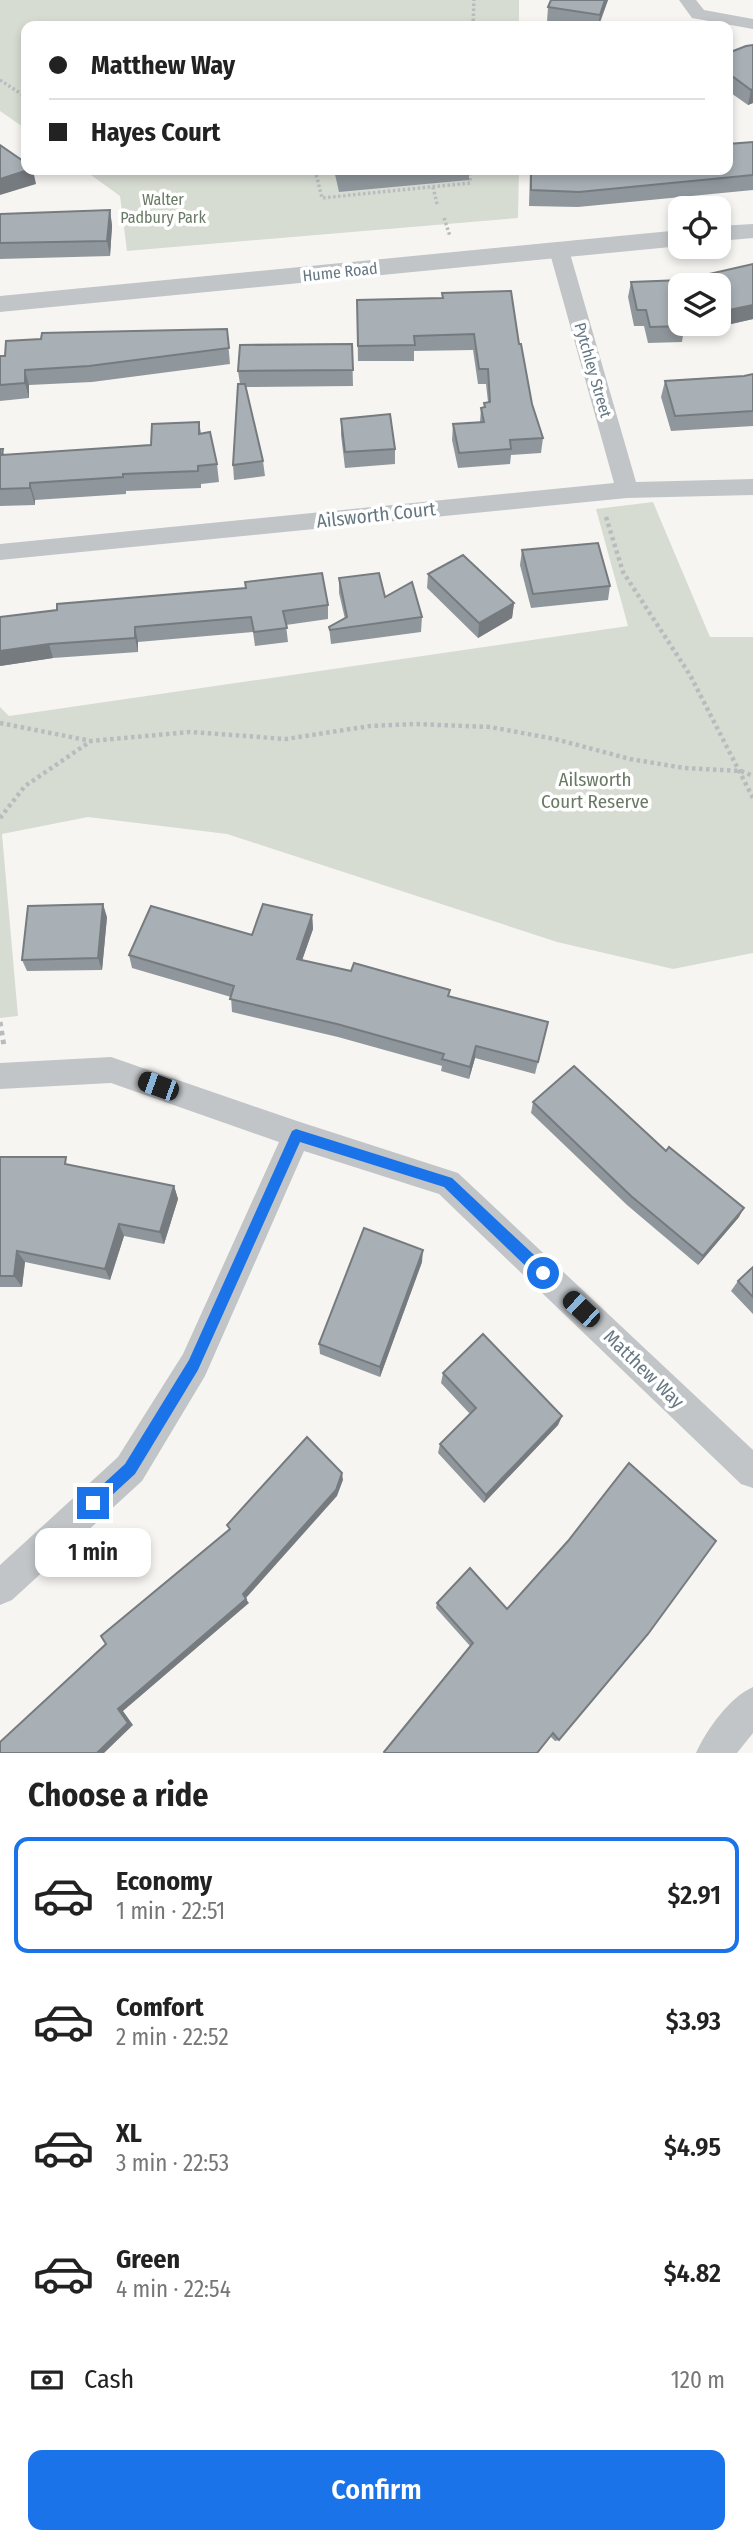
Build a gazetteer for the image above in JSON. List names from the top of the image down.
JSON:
{
  "streets": {
    "street": [
      "Hume Road",
      "Pytchley Street",
      "Ailsworth Court",
      "Matthew Way"
    ]
  },
  "crossings": [
    ["Hume Road", "Pytchley Street"],
    ["Pytchley Street", "Ailsworth Court"]
  ],
  "parks": ["Walter Padbury Park", "Ailsworth Court Reserve"],
  "page": {
    "banner": ["Matthew Way", "Hayes Court"],
    "bubble": "1 min",
    "heading": "Choose a ride",
    "list": [
      {
        "name": "Economy",
        "note": "1 min · 22:51",
        "value": "$2.91"
      },
      {
        "name": "Comfort",
        "note": "2 min · 22:52",
        "value": "$3.93"
      },
      {
        "name": "XL",
        "note": "3 min · 22:53",
        "value": "$4.95"
      },
      {
        "name": "Green",
        "note": "4 min · 22:54",
        "value": "$4.82"
      }
    ],
    "pay": ["Cash", "120 m"],
    "buttons": "Confirm"
  }
}
